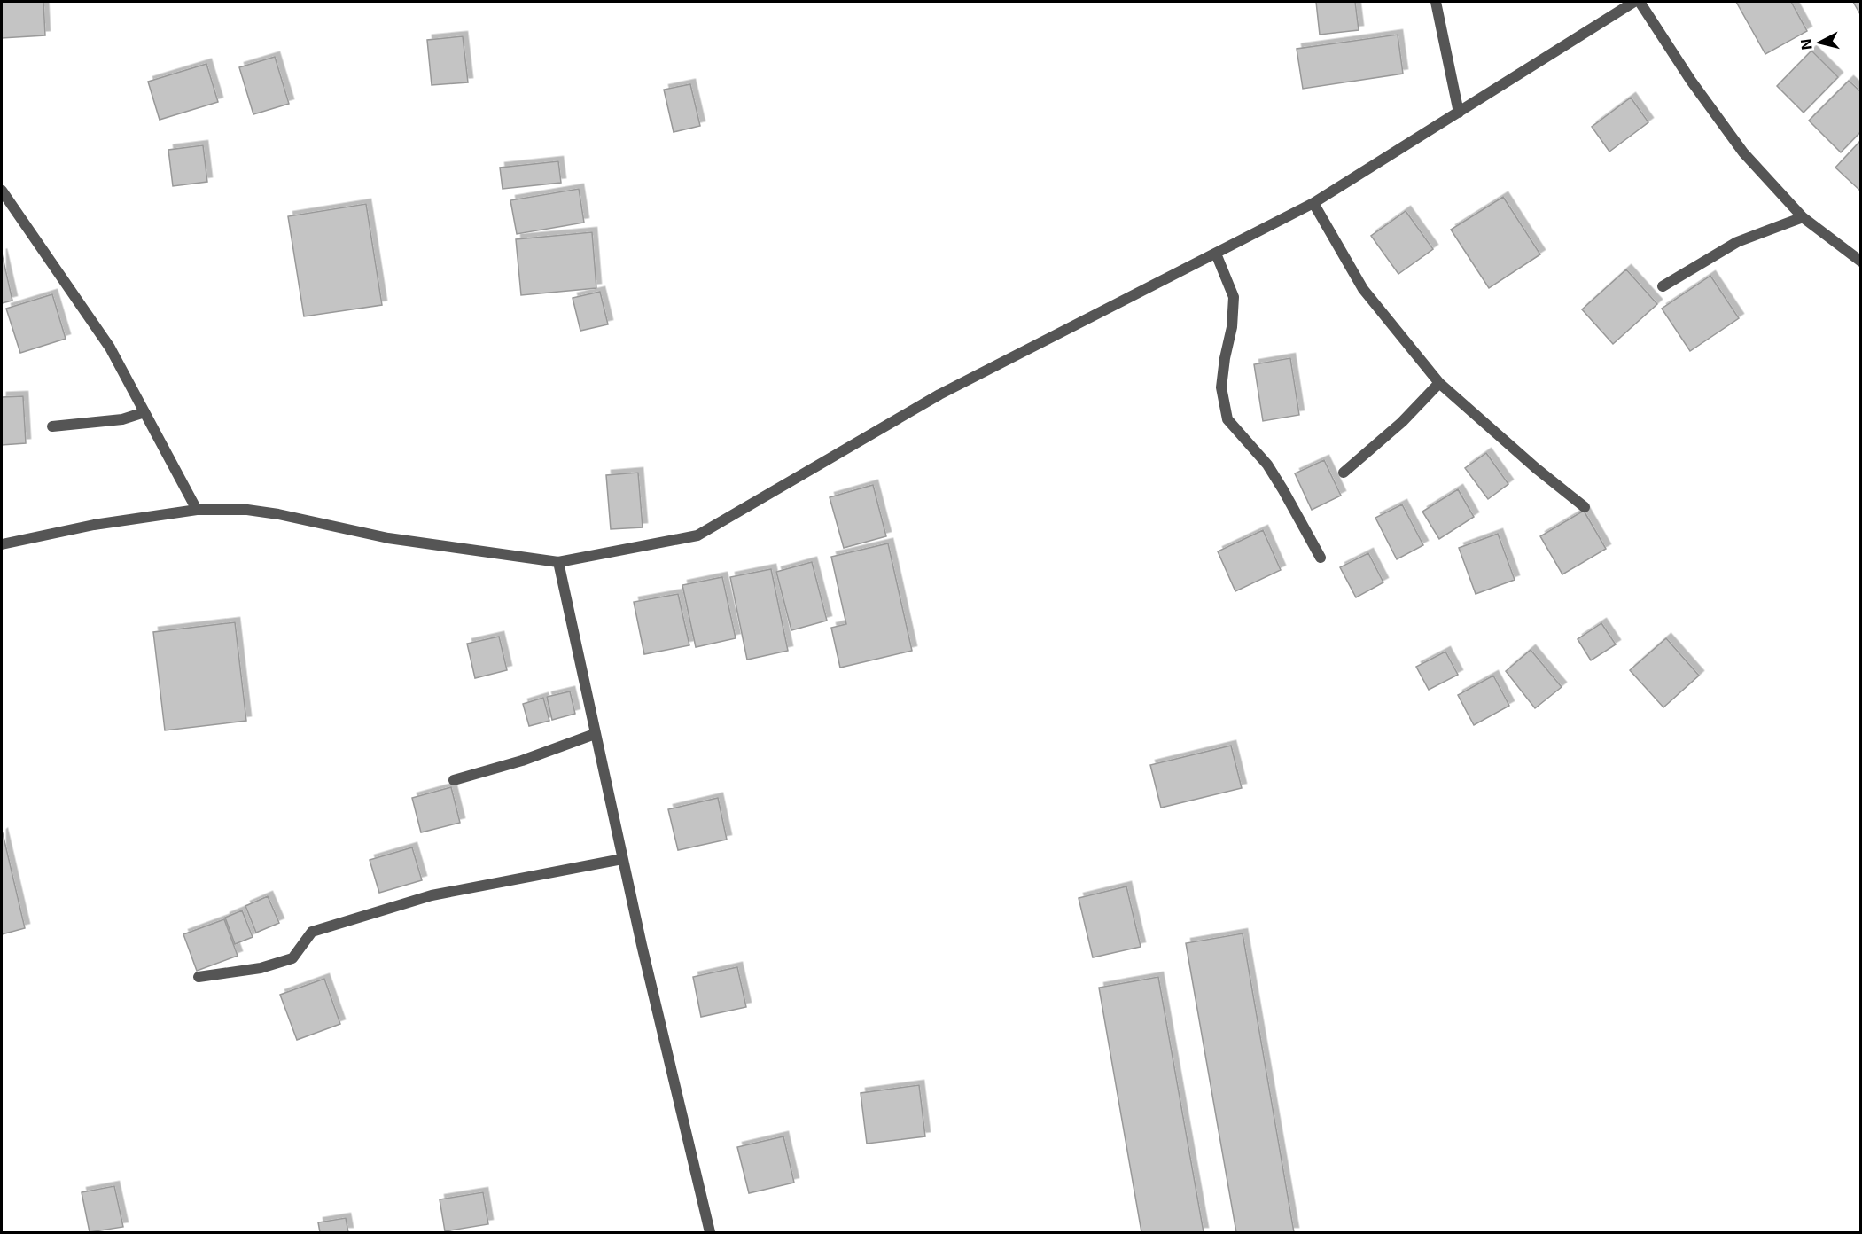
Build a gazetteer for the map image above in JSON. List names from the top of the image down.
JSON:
{
  "north": "left"
}
